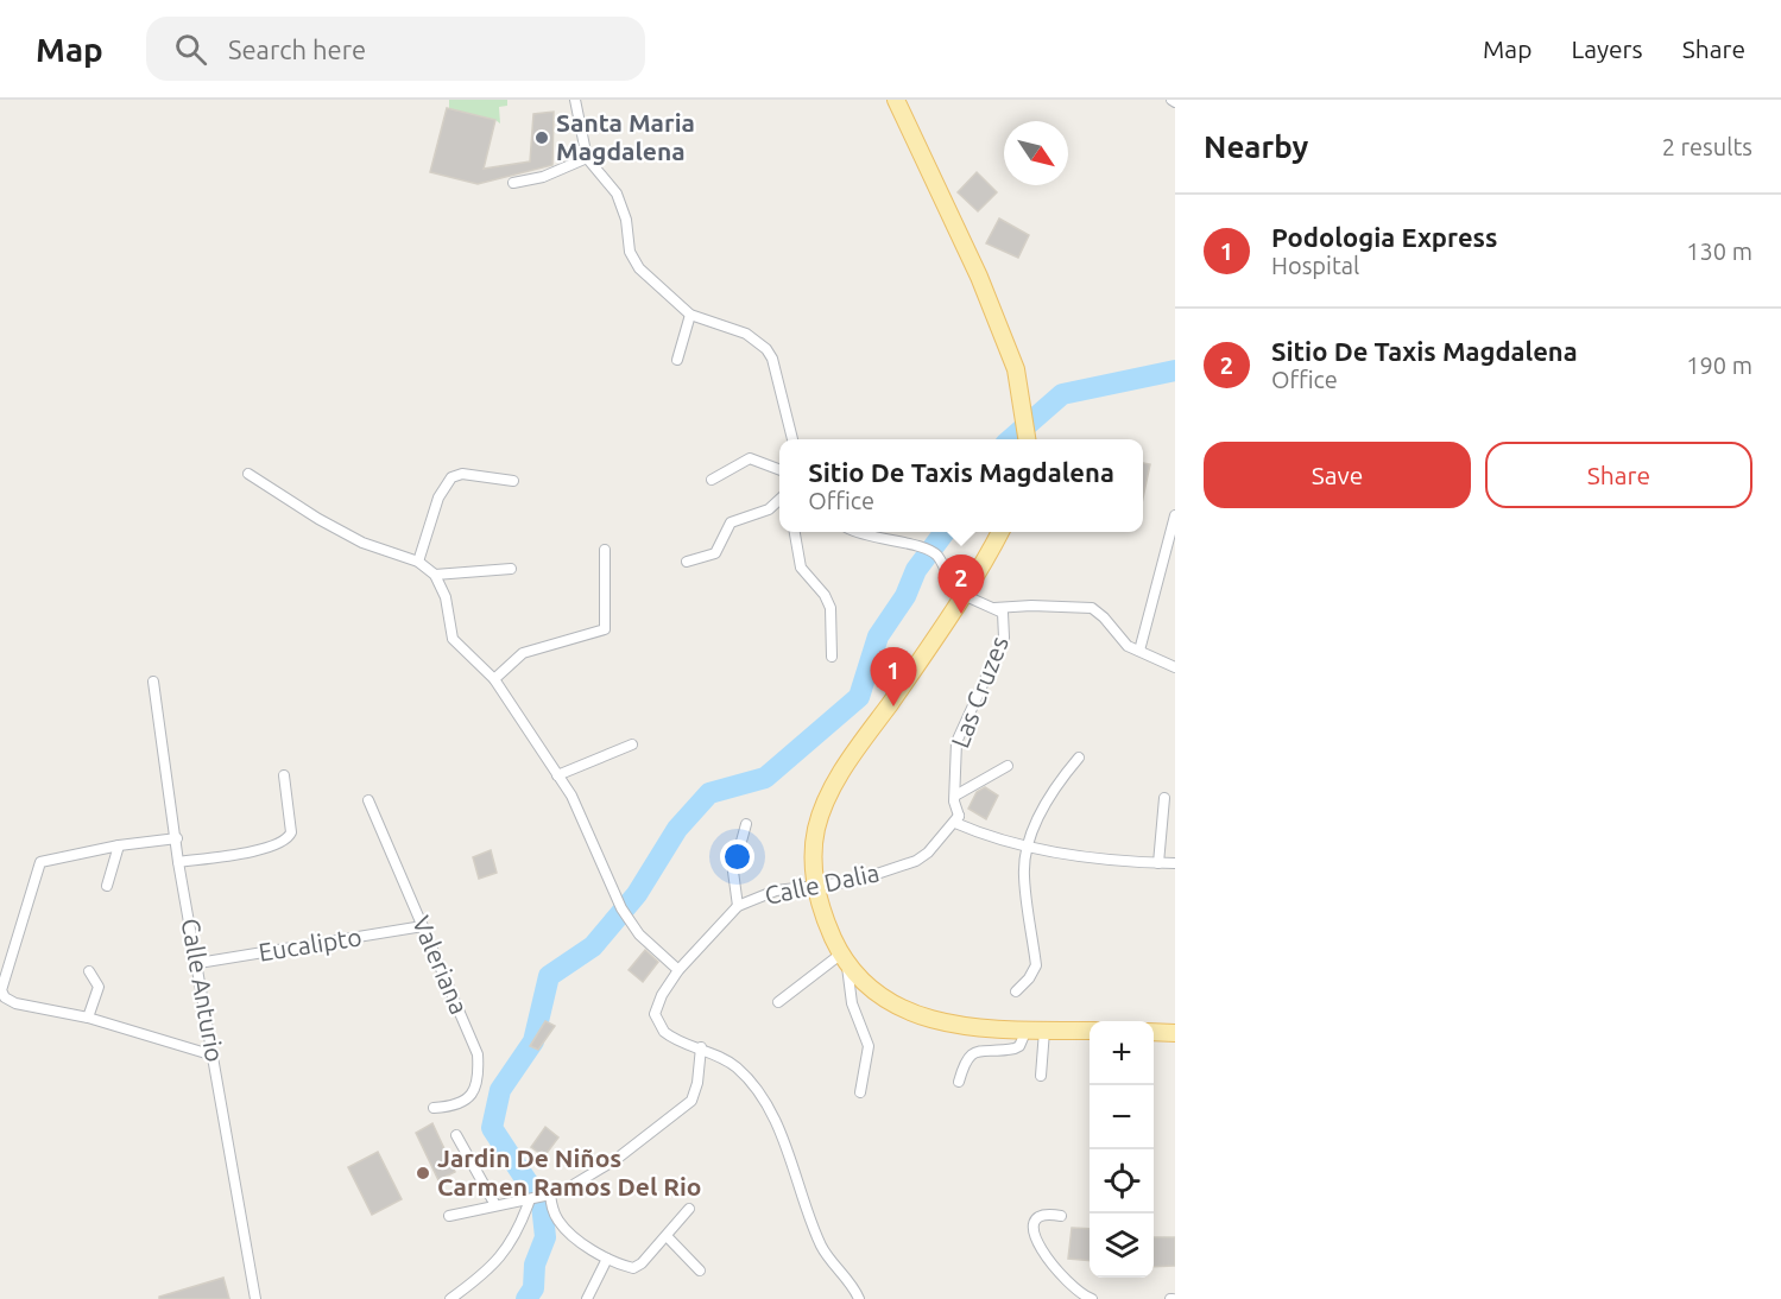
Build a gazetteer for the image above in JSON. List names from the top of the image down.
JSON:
{
  "streets": {
    "street": [
      "Las Cruzes",
      "Calle Dalia",
      "Eucalipto",
      "Valeriana",
      "Calle Anturio"
    ]
  },
  "crossings": [
    ["Las Cruzes", "Calle Dalia"],
    ["Eucalipto", "Valeriana"],
    ["Eucalipto", "Calle Anturio"]
  ],
  "places": ["Santa Maria Magdalena", "Jardin De Niños Carmen Ramos Del Rio"],
  "north": "bottom right",
  "page": {
    "header": "Map",
    "search": "Search here",
    "nav": ["Map", "Layers", "Share"],
    "heading": ["Nearby", "2 results"],
    "list": [
      {
        "mark": "1",
        "name": "Podologia Express",
        "note": "Hospital",
        "value": "130 m"
      },
      {
        "mark": "2",
        "name": "Sitio De Taxis Magdalena",
        "note": "Office",
        "value": "190 m"
      }
    ],
    "buttons": ["Save", "Share"],
    "popup": ["Sitio De Taxis Magdalena", "Office"],
    "pins": ["2", "1"],
    "map_buttons": ["+", "−"]
  }
}
